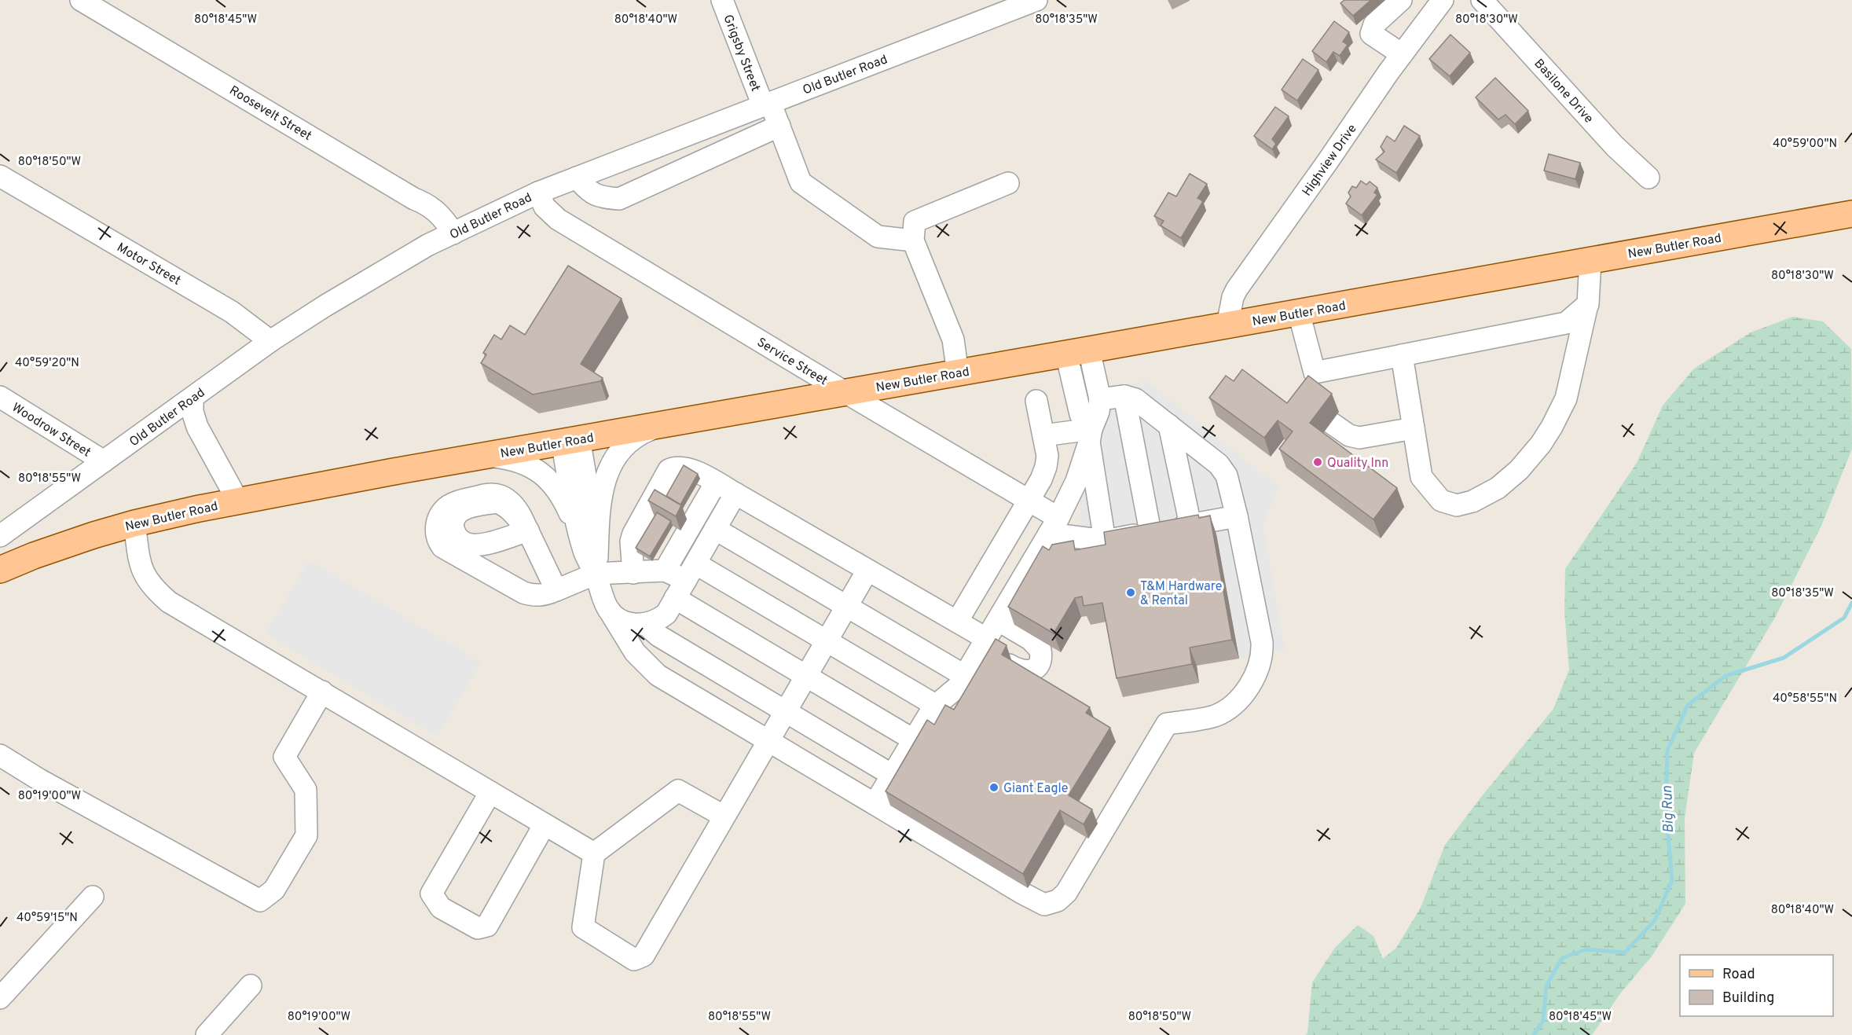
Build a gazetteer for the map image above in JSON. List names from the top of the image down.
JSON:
{
  "streets": {
    "main road": ["New Butler Road"],
    "street": [
      "Grigsby Street",
      "Old Butler Road",
      "Basilone Drive",
      "Roosevelt Street",
      "Highview Drive",
      "Motor Street",
      "Service Street",
      "Woodrow Street"
    ]
  },
  "crossings": [
    ["Grigsby Street", "Old Butler Road"],
    ["Old Butler Road", "Roosevelt Street"],
    ["Old Butler Road", "Motor Street"],
    ["Old Butler Road", "Service Street"],
    ["Old Butler Road", "Woodrow Street"],
    ["Highview Drive", "New Butler Road"],
    ["New Butler Road", "Service Street"]
  ],
  "water": ["Big Run"],
  "places": ["Quality Inn", "T&M Hardware & Rental", "Giant Eagle"],
  "legend": ["Road", "Building"],
  "coordinates": [
    "80°18'45\"W",
    "80°18'40\"W",
    "80°18'35\"W",
    "80°18'30\"W",
    "40°59'00\"N",
    "80°18'50\"W",
    "40°59'20\"N",
    "80°18'55\"W",
    "40°58'55\"N",
    "80°19'00\"W",
    "40°59'15\"N"
  ]
}
